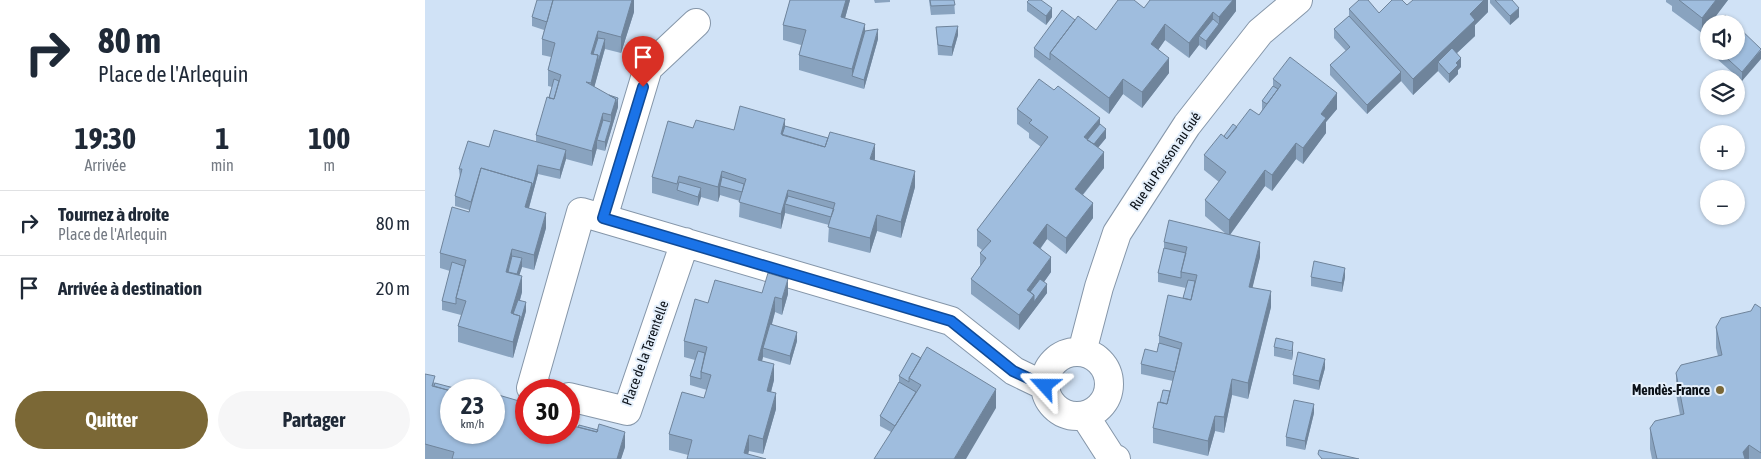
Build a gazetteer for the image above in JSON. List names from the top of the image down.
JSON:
{
  "streets": {
    "street": ["Rue du Poisson au Gué", "Place de la Tarentelle"]
  },
  "places": ["Mendès-France"],
  "page": {
    "turn": ["80 m", "Place de l'Arlequin"],
    "map_buttons": ["+", "−"],
    "eta": [
      "19:30",
      "Arrivée",
      "1",
      "min",
      "100",
      "m"
    ],
    "list": [
      {
        "name": "Tournez à droite",
        "note": "Place de l'Arlequin",
        "value": "80 m"
      },
      {
        "name": "Arrivée à destination",
        "value": "20 m"
      }
    ],
    "speed": "23 km/h",
    "limit": "30",
    "buttons": ["Quitter", "Partager"]
  }
}
